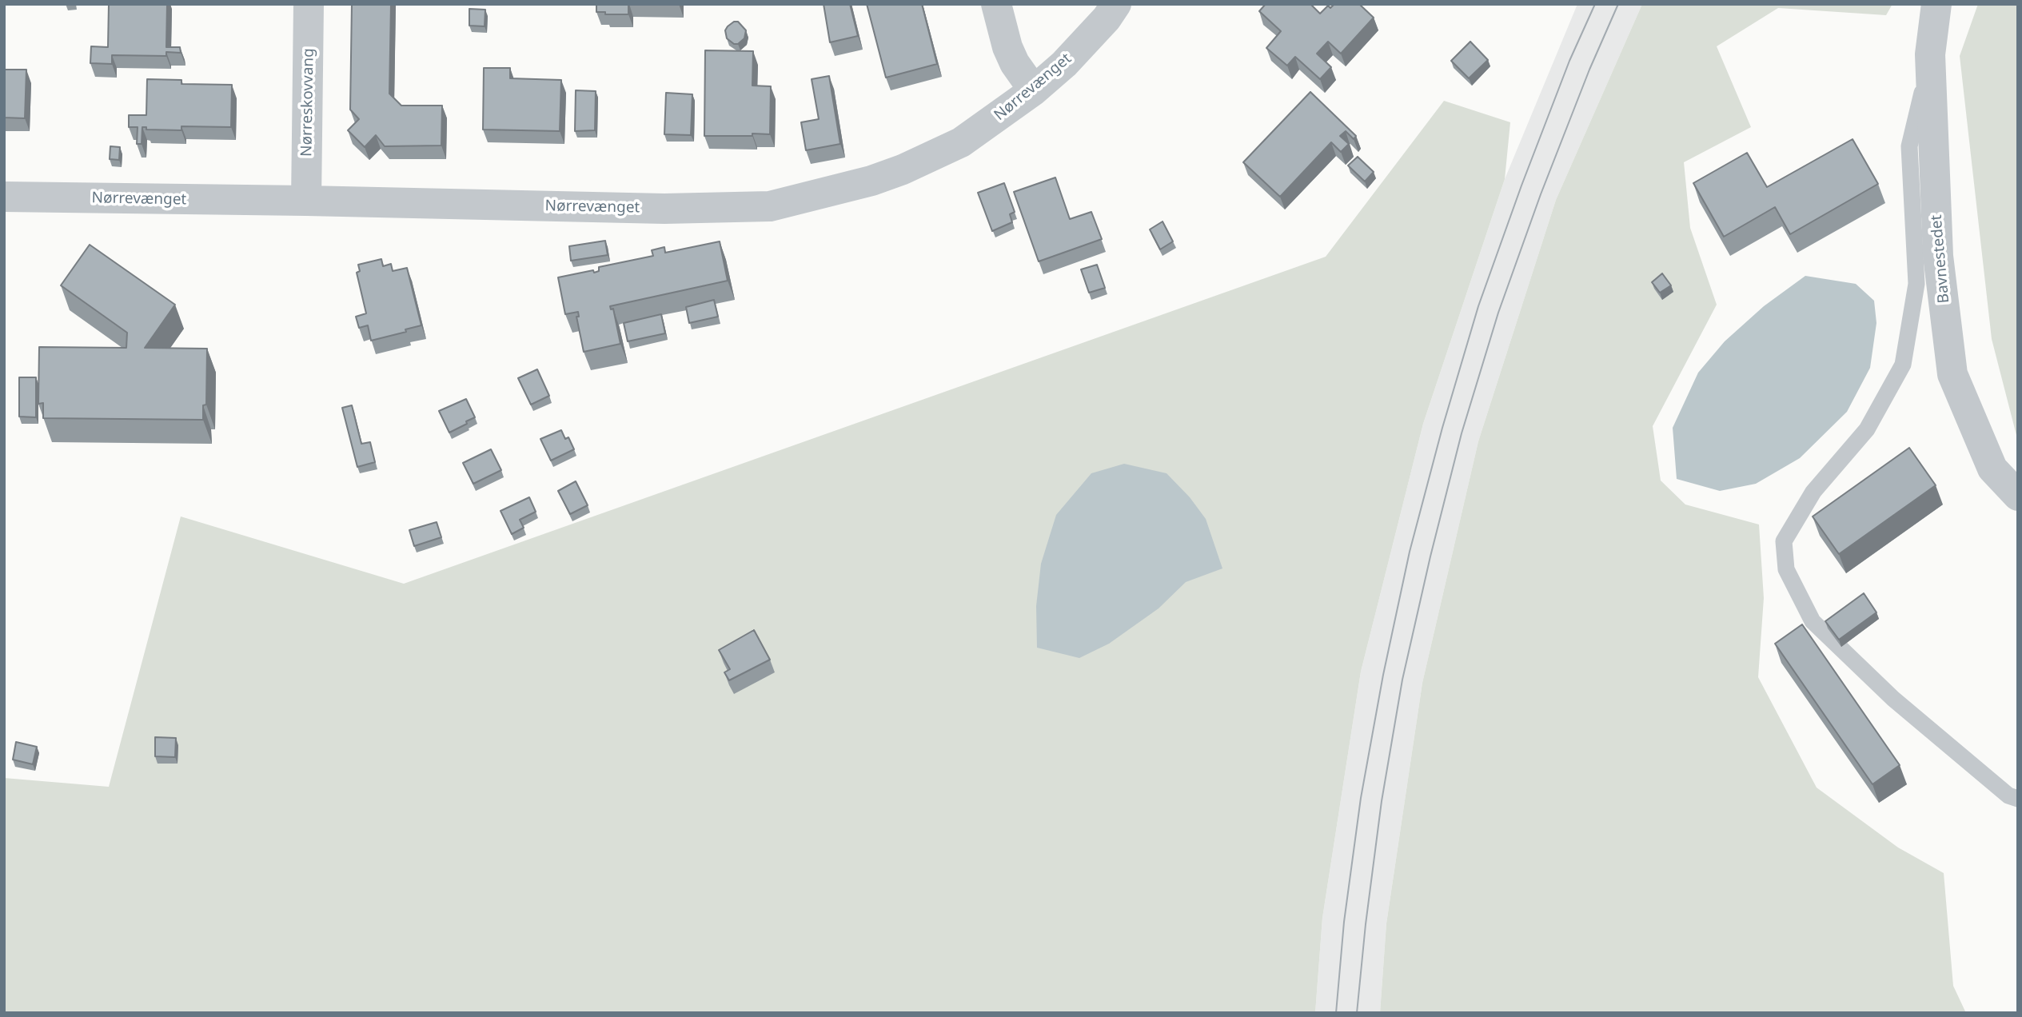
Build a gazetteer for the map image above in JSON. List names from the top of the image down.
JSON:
{
  "streets": {
    "street": ["Nørrevænget", "Nørreskovvang", "Bavnestedet"]
  },
  "crossings": [
    ["Nørrevænget", "Nørreskovvang"]
  ]
}
